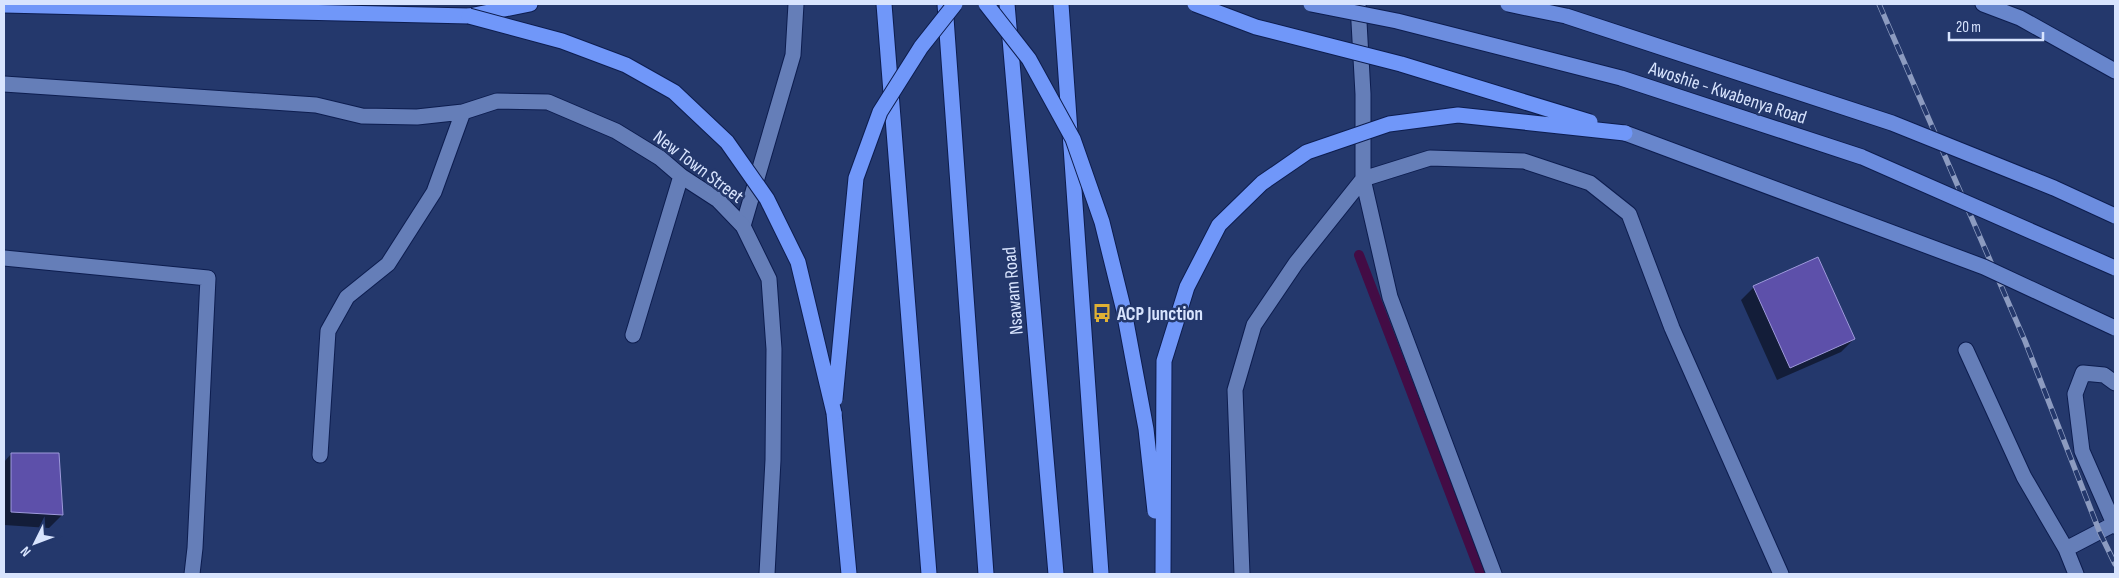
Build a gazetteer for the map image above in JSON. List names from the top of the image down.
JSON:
{
  "streets": {
    "highway": ["Nsawam Road"],
    "main road": ["Awoshie - Kwabenya Road"],
    "street": ["New Town Street"]
  },
  "places": {
    "bus stop": ["ACP Junction"]
  },
  "scale_bar": "20 m",
  "north": "bottom left"
}
